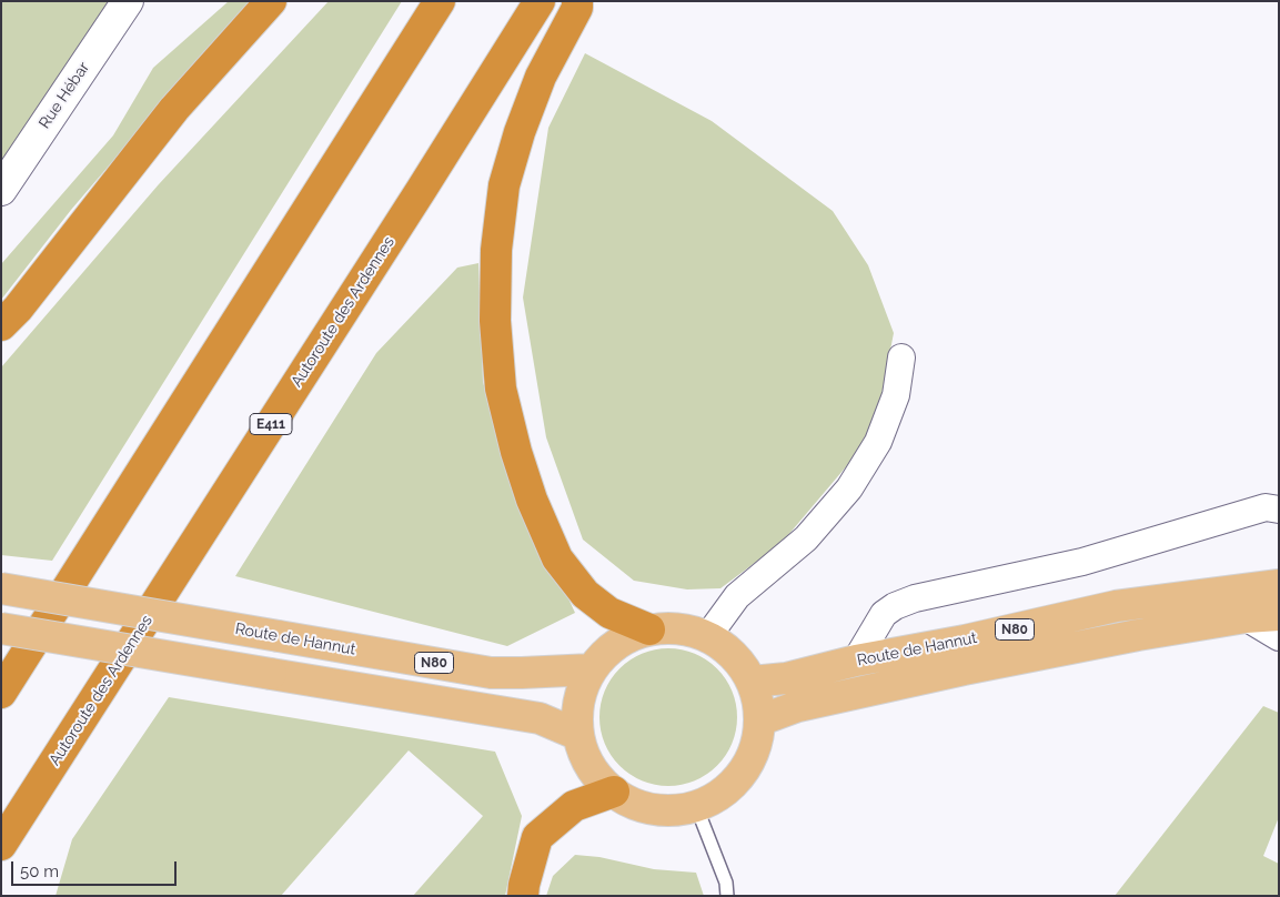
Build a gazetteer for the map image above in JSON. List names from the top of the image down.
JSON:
{
  "streets": {
    "highway": ["Autoroute des Ardennes", "E411"],
    "main road": ["N80", "Route de Hannut"],
    "street": ["Rue Hébar"]
  },
  "scale_bar": "50 m"
}
